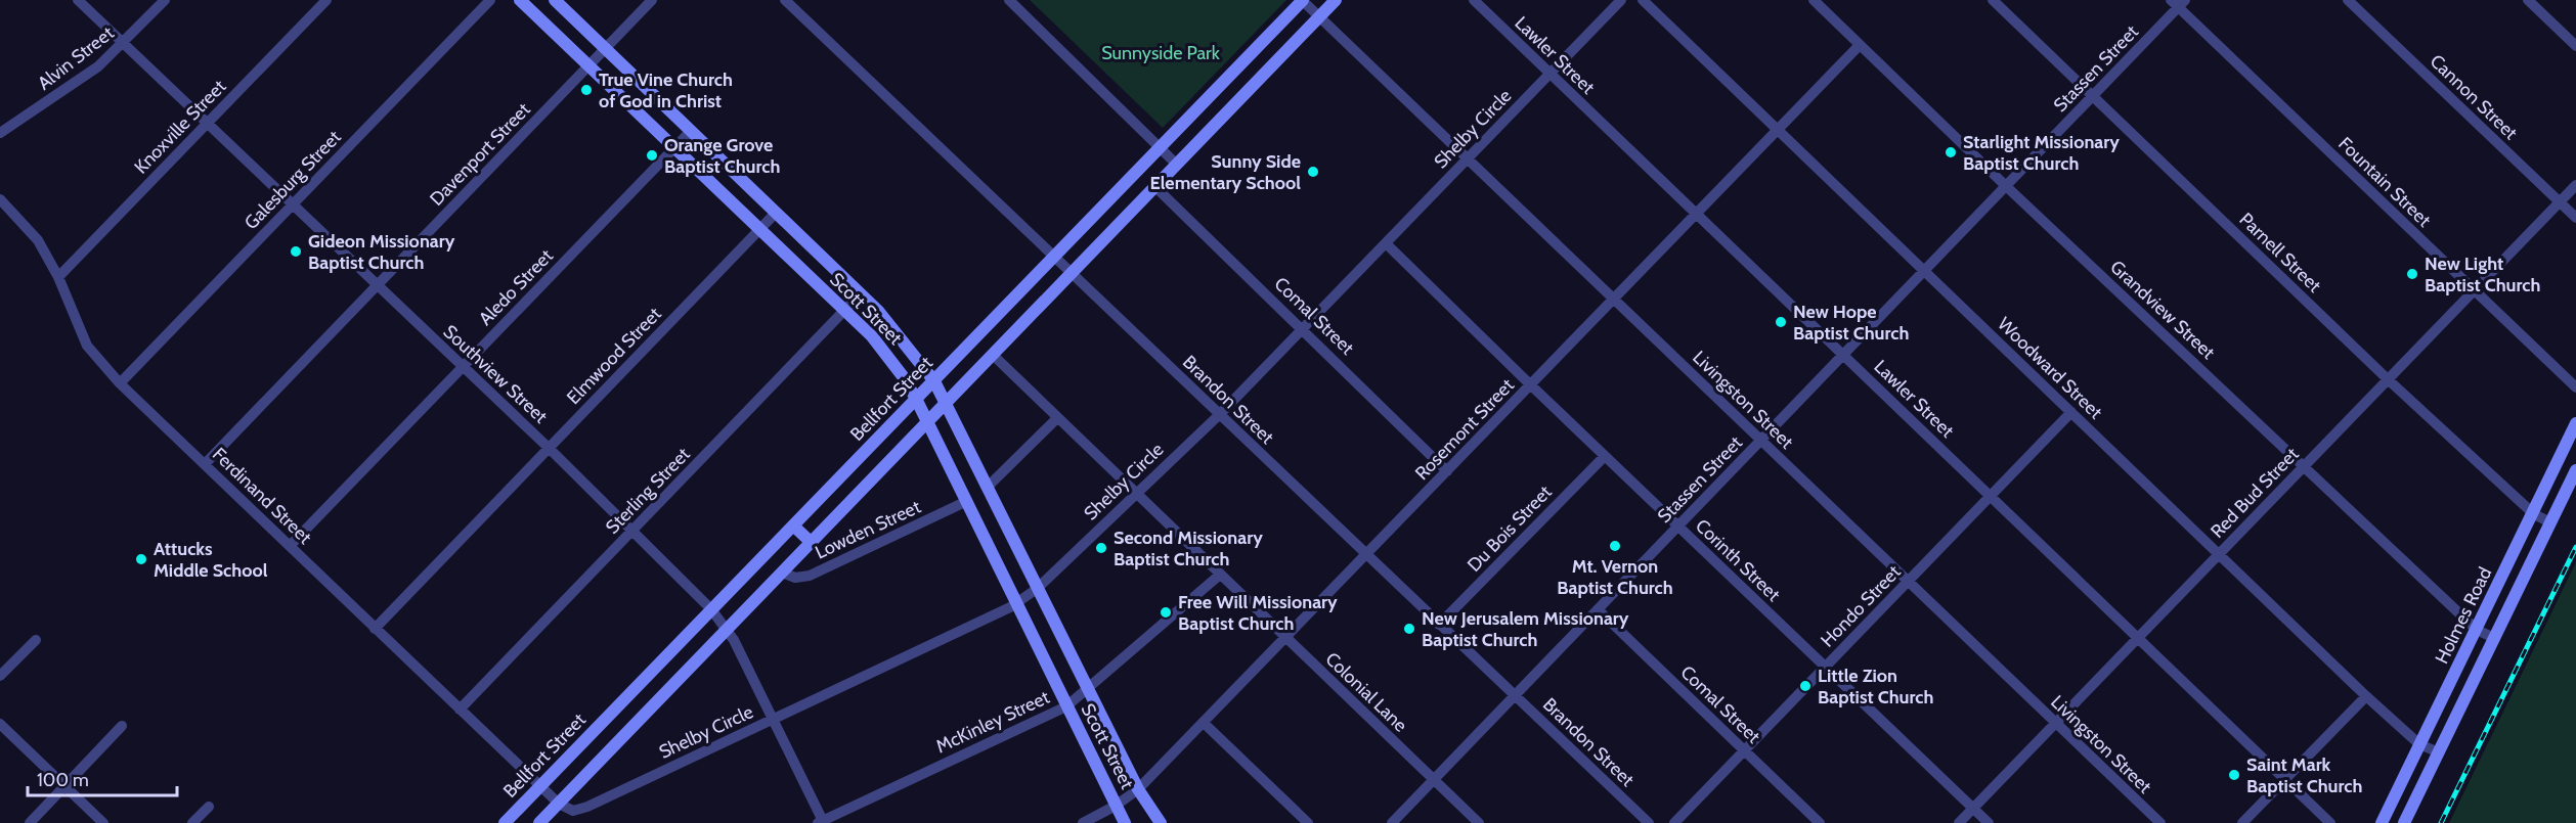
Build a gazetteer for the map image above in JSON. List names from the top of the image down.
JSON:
{
  "streets": {
    "main road": ["Scott Street", "Bellfort Street", "Holmes Road"],
    "street": [
      "Lawler Street",
      "Alvin Street",
      "Stassen Street",
      "Cannon Street",
      "Knoxville Street",
      "Shelby Circle",
      "Davenport Street",
      "Galesburg Street",
      "Fountain Street",
      "Parnell Street",
      "Aledo Street",
      "Grandview Street",
      "Comal Street",
      "Elmwood Street",
      "Woodward Street",
      "Southview Street",
      "Brandon Street",
      "Livingston Street",
      "Rosemont Street",
      "Sterling Street",
      "Red Bud Street",
      "Ferdinand Street",
      "Du Bois Street",
      "Lowden Street",
      "Corinth Street",
      "Hondo Street",
      "Colonial Lane",
      "McKinley Street"
    ]
  },
  "crossings": [
    ["Lawler Street", "Stassen Street"],
    ["Lawler Street", "Shelby Circle"],
    ["Lawler Street", "Rosemont Street"],
    ["Lawler Street", "Red Bud Street"],
    ["Lawler Street", "Hondo Street"],
    ["Alvin Street", "Southview Street"],
    ["Stassen Street", "Fountain Street"],
    ["Stassen Street", "Parnell Street"],
    ["Stassen Street", "Grandview Street"],
    ["Stassen Street", "Comal Street"],
    ["Stassen Street", "Woodward Street"],
    ["Stassen Street", "Brandon Street"],
    ["Stassen Street", "Livingston Street"],
    ["Stassen Street", "Corinth Street"],
    ["Stassen Street", "Colonial Lane"],
    ["Cannon Street", "Red Bud Street"],
    ["Knoxville Street", "Southview Street"],
    ["Knoxville Street", "Ferdinand Street"],
    ["Shelby Circle", "Scott Street"],
    ["Shelby Circle", "Comal Street"],
    ["Shelby Circle", "Southview Street"],
    ["Shelby Circle", "Brandon Street"],
    ["Shelby Circle", "Livingston Street"],
    ["Shelby Circle", "Corinth Street"],
    ["Shelby Circle", "Colonial Lane"],
    ["Davenport Street", "Scott Street"],
    ["Davenport Street", "Southview Street"],
    ["Davenport Street", "Ferdinand Street"],
    ["Galesburg Street", "Southview Street"],
    ["Galesburg Street", "Ferdinand Street"],
    ["Fountain Street", "Red Bud Street"],
    ["Parnell Street", "Red Bud Street"],
    ["Parnell Street", "Holmes Road"],
    ["Aledo Street", "Scott Street"],
    ["Aledo Street", "Southview Street"],
    ["Aledo Street", "Ferdinand Street"],
    ["Scott Street", "Elmwood Street"],
    ["Scott Street", "Bellfort Street"],
    ["Scott Street", "Rosemont Street"],
    ["Scott Street", "Sterling Street"],
    ["Scott Street", "Lowden Street"],
    ["Scott Street", "McKinley Street"],
    ["Grandview Street", "Rosemont Street"],
    ["Grandview Street", "Red Bud Street"],
    ["Grandview Street", "Holmes Road"],
    ["Comal Street", "Rosemont Street"],
    ["Comal Street", "Hondo Street"],
    ["Elmwood Street", "Southview Street"],
    ["Elmwood Street", "Ferdinand Street"],
    ["Woodward Street", "Rosemont Street"],
    ["Woodward Street", "Red Bud Street"],
    ["Woodward Street", "Hondo Street"],
    ["Woodward Street", "Holmes Road"],
    ["Southview Street", "Bellfort Street"],
    ["Southview Street", "Sterling Street"],
    ["Southview Street", "McKinley Street"],
    ["Bellfort Street", "Brandon Street"],
    ["Bellfort Street", "Livingston Street"],
    ["Bellfort Street", "Ferdinand Street"],
    ["Brandon Street", "Rosemont Street"],
    ["Brandon Street", "Du Bois Street"],
    ["Livingston Street", "Rosemont Street"],
    ["Livingston Street", "Red Bud Street"],
    ["Livingston Street", "Hondo Street"],
    ["Rosemont Street", "Corinth Street"],
    ["Rosemont Street", "Colonial Lane"],
    ["Sterling Street", "Ferdinand Street"],
    ["Red Bud Street", "Corinth Street"],
    ["Du Bois Street", "Corinth Street"],
    ["Corinth Street", "Hondo Street"],
    ["Colonial Lane", "McKinley Street"]
  ],
  "parks": ["Sunnyside Park"],
  "places": [
    "True Vine Church of God in Christ",
    "Starlight Missionary Baptist Church",
    "Orange Grove Baptist Church",
    "Sunny Side Elementary School",
    "Gideon Missionary Baptist Church",
    "New Light Baptist Church",
    "New Hope Baptist Church",
    "Mt. Vernon Baptist Church",
    "Second Missionary Baptist Church",
    "Attucks Middle School",
    "Free Will Missionary Baptist Church",
    "New Jerusalem Missionary Baptist Church",
    "Little Zion Baptist Church",
    "Saint Mark Baptist Church"
  ],
  "scale_bar": "100 m"
}
